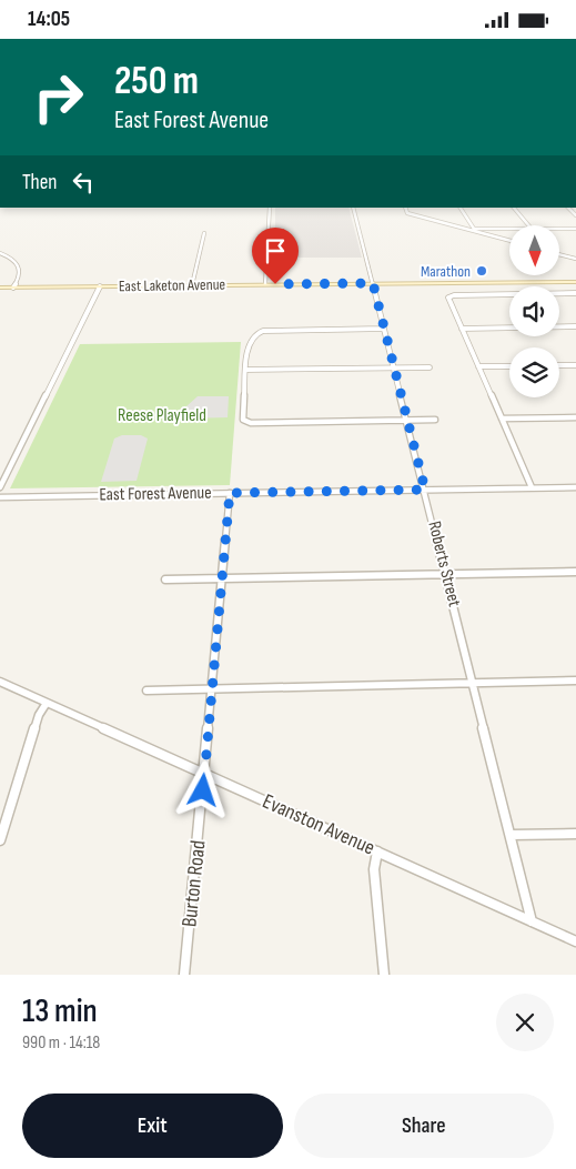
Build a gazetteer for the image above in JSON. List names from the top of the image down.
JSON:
{
  "streets": {
    "main road": ["East Laketon Avenue"],
    "street": [
      "East Forest Avenue",
      "Roberts Street",
      "Evanston Avenue",
      "Burton Road"
    ]
  },
  "crossings": [
    ["East Laketon Avenue", "Roberts Street"],
    ["East Forest Avenue", "Roberts Street"],
    ["East Forest Avenue", "Burton Road"],
    ["Roberts Street", "Evanston Avenue"],
    ["Evanston Avenue", "Burton Road"]
  ],
  "parks": ["Reese Playfield"],
  "places": ["Marathon"],
  "north": "bottom",
  "page": {
    "status": "14:05",
    "turn": ["250 m", "East Forest Avenue"],
    "then": "Then",
    "heading": ["13 min", "990 m · 14:18"],
    "buttons": ["Exit", "Share"]
  }
}
